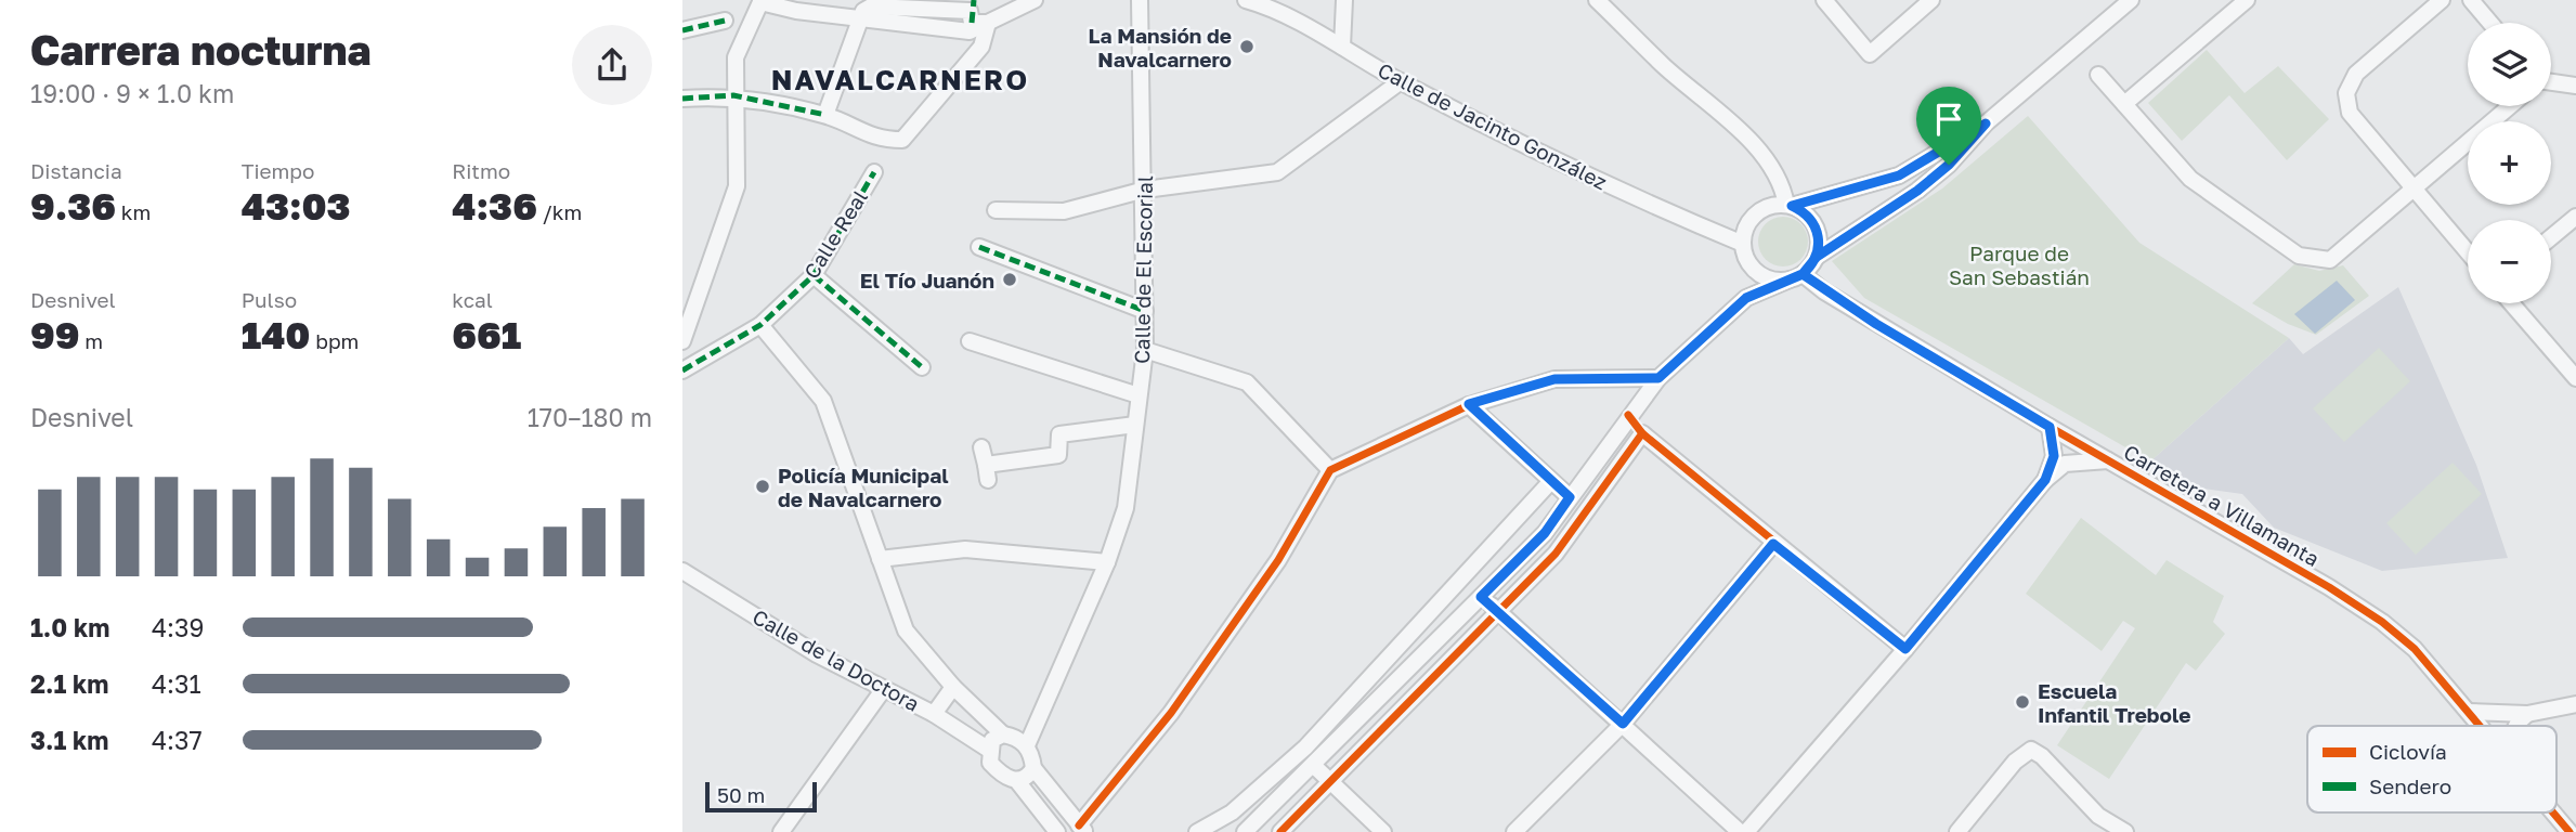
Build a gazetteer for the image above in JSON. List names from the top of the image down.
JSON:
{
  "streets": {
    "street": [
      "Calle de Jacinto González",
      "Calle Real",
      "Calle de El Escorial",
      "Carretera a Villamanta",
      "Calle de la Doctora"
    ]
  },
  "crossings": [
    ["Calle de Jacinto González", "Carretera a Villamanta"],
    ["Calle de El Escorial", "Calle de la Doctora"]
  ],
  "districts": ["NAVALCARNERO"],
  "parks": ["Parque de San Sebastián"],
  "places": [
    "La Mansión de Navalcarnero",
    "El Tío Juanón",
    "Policía Municipal de Navalcarnero",
    "Escuela Infantil Trebole"
  ],
  "legend": ["Ciclovía", "Sendero"],
  "scale_bar": "50 m",
  "page": {
    "heading": ["Carrera nocturna", "19:00 · 9 × 1.0 km"],
    "map_buttons": ["+", "−"],
    "stats": [
      ["Distancia", "9.36 km"],
      ["Tiempo", "43:03"],
      ["Ritmo", "4:36 /km"],
      ["Desnivel", "99 m"],
      ["Pulso", "140 bpm"],
      ["kcal", "661"]
    ],
    "chart": ["Desnivel", "170–180 m"],
    "list": [
      {
        "name": "1.0 km",
        "note": "4:39"
      },
      {
        "name": "2.1 km",
        "note": "4:31"
      },
      {
        "name": "3.1 km",
        "note": "4:37"
      }
    ],
    "scale": "50 m"
  }
}
